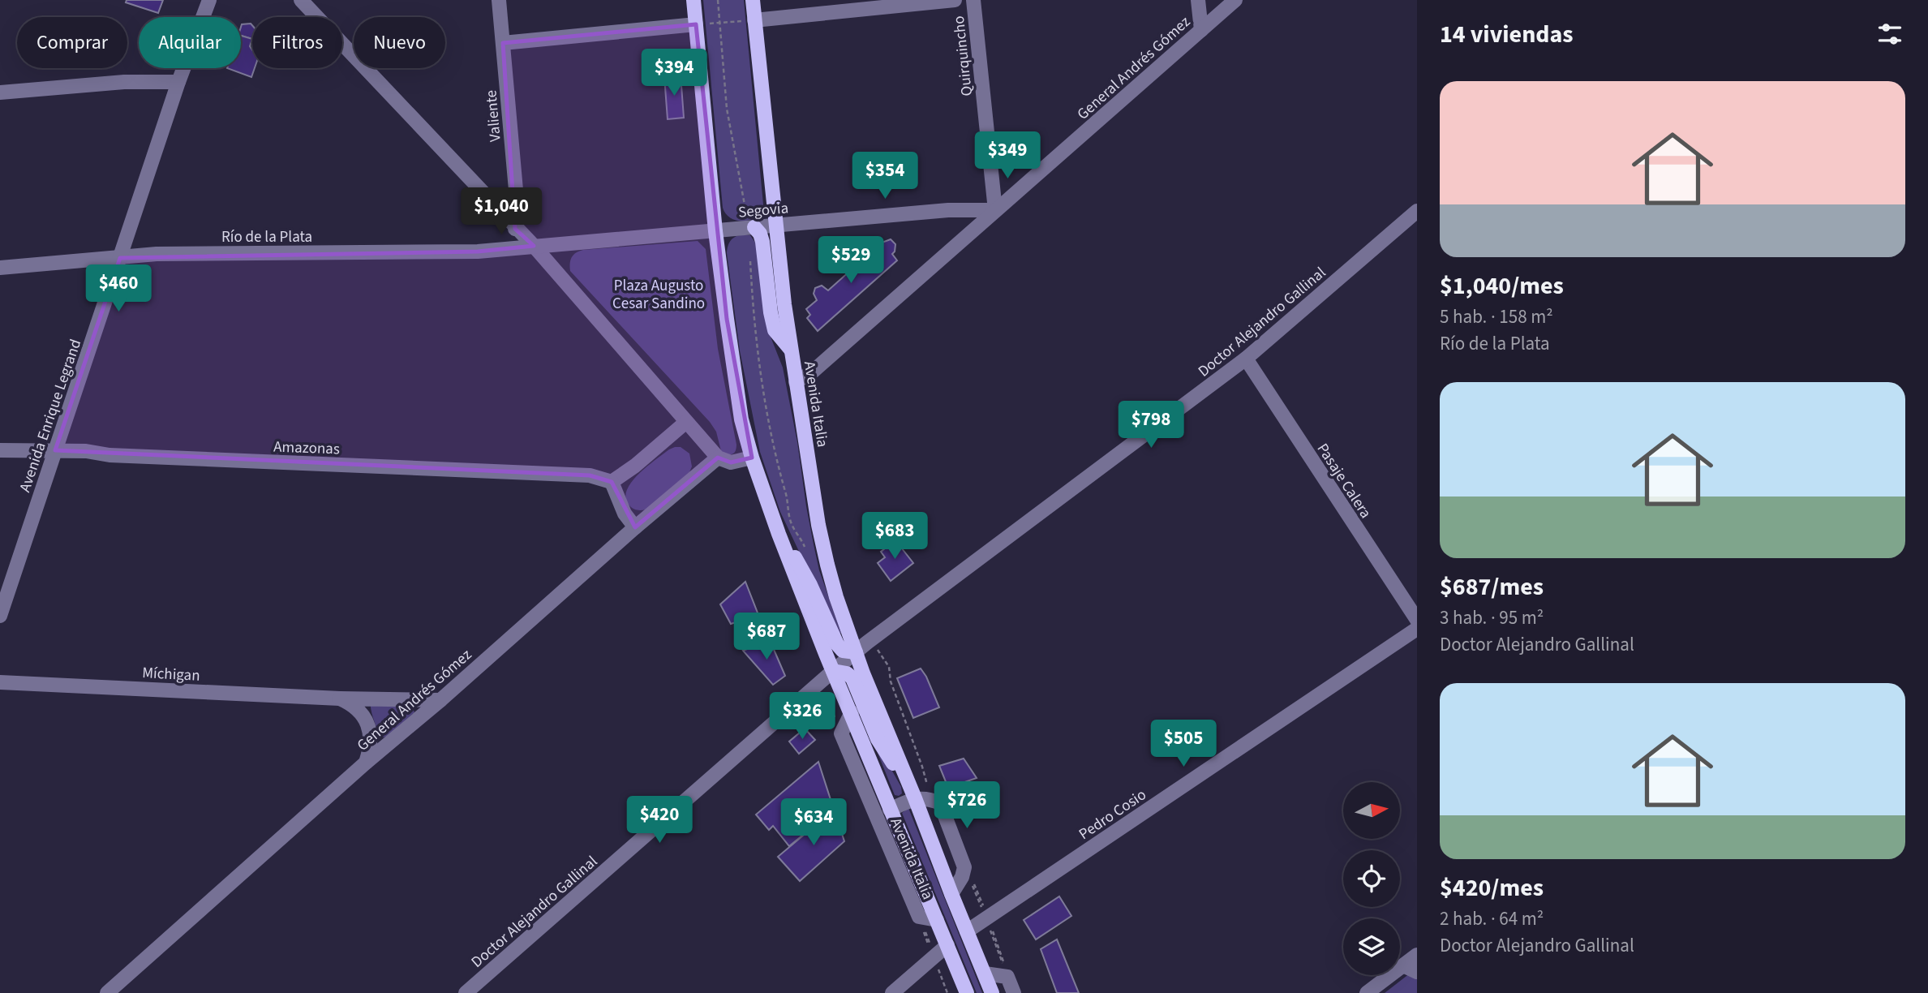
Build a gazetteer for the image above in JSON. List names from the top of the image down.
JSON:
{
  "streets": {
    "main road": ["Avenida Italia"],
    "street": [
      "Quirquincho",
      "General Andrés Gómez",
      "Valiente",
      "Segovia",
      "Río de la Plata",
      "Doctor Alejandro Gallinal",
      "Avenida Enrique Legrand",
      "Amazonas",
      "Pasaje Calera",
      "Míchigan",
      "Pedro Cosio"
    ]
  },
  "crossings": [
    ["Quirquincho", "General Andrés Gómez"],
    ["Quirquincho", "Segovia"],
    ["General Andrés Gómez", "Segovia"],
    ["General Andrés Gómez", "Avenida Italia"],
    ["General Andrés Gómez", "Míchigan"],
    ["Segovia", "Río de la Plata"],
    ["Segovia", "Avenida Italia"],
    ["Río de la Plata", "Avenida Enrique Legrand"],
    ["Doctor Alejandro Gallinal", "Avenida Italia"],
    ["Doctor Alejandro Gallinal", "Pasaje Calera"],
    ["Avenida Italia", "Pedro Cosio"],
    ["Avenida Enrique Legrand", "Amazonas"]
  ],
  "parks": ["Plaza Augusto Cesar Sandino"],
  "north": "right",
  "page": {
    "heading": "14 viviendas",
    "chip": [
      "Comprar",
      "Alquilar",
      "Filtros",
      "Nuevo"
    ],
    "price": [
      "$394",
      "$349",
      "$354",
      "$1,040",
      "$529",
      "$460",
      "$798",
      "$683",
      "$687",
      "$326",
      "$505",
      "$726",
      "$420",
      "$634"
    ],
    "list": [
      {
        "name": "$1,040/mes",
        "note": "5 hab. · 158 m² · Río de la Plata"
      },
      {
        "name": "$687/mes",
        "note": "3 hab. · 95 m² · Doctor Alejandro Gallinal"
      },
      {
        "name": "$420/mes",
        "note": "2 hab. · 64 m² · Doctor Alejandro Gallinal"
      }
    ]
  }
}
